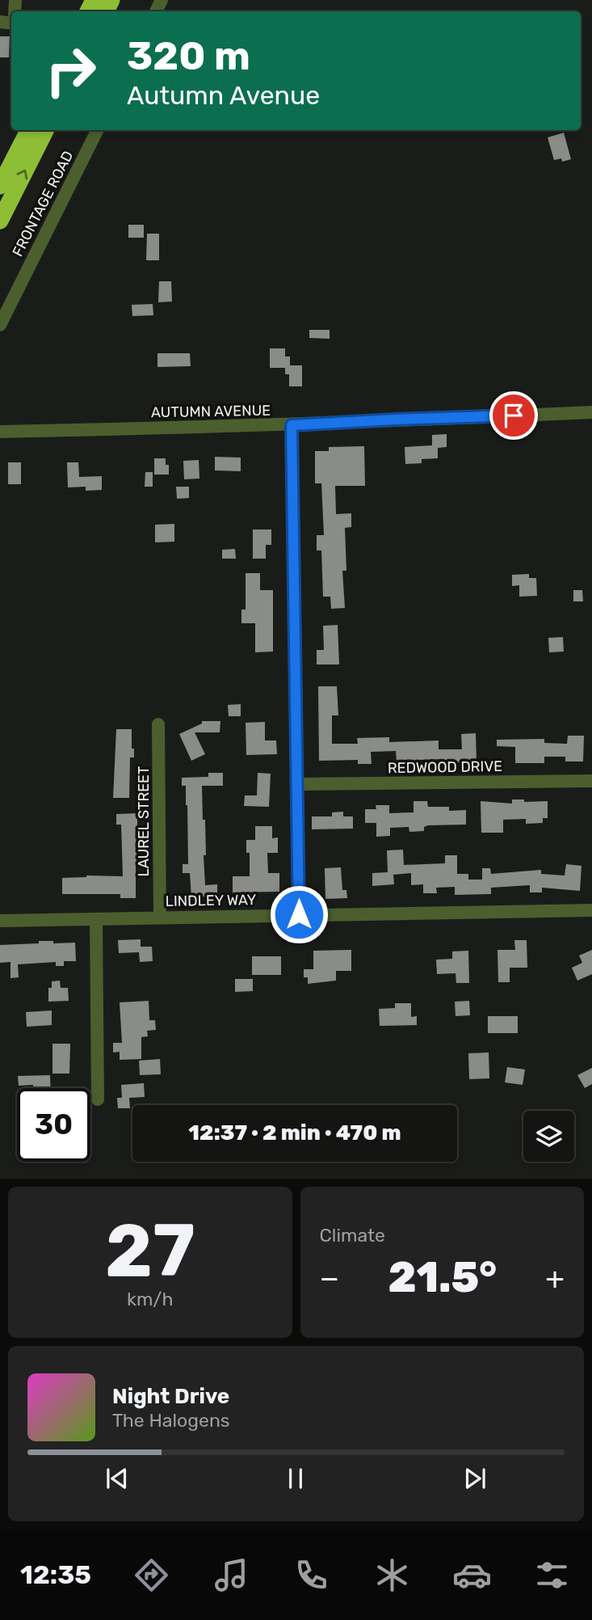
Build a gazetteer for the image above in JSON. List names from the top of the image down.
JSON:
{
  "streets": {
    "street": [
      "FRONTAGE ROAD",
      "AUTUMN AVENUE",
      "REDWOOD DRIVE",
      "LAUREL STREET",
      "LINDLEY WAY"
    ]
  },
  "crossings": [
    ["LAUREL STREET", "LINDLEY WAY"]
  ],
  "page": {
    "turn": ["320 m", "Autumn Avenue"],
    "limit": "30",
    "trip": "12:37 · 2 min · 470 m",
    "tile": [
      ["27", "km/h"],
      "Climate"
    ],
    "heat": ["−", "21.5°", "+"],
    "song": ["Night Drive", "The Halogens"],
    "tabs": "12:35"
  }
}
